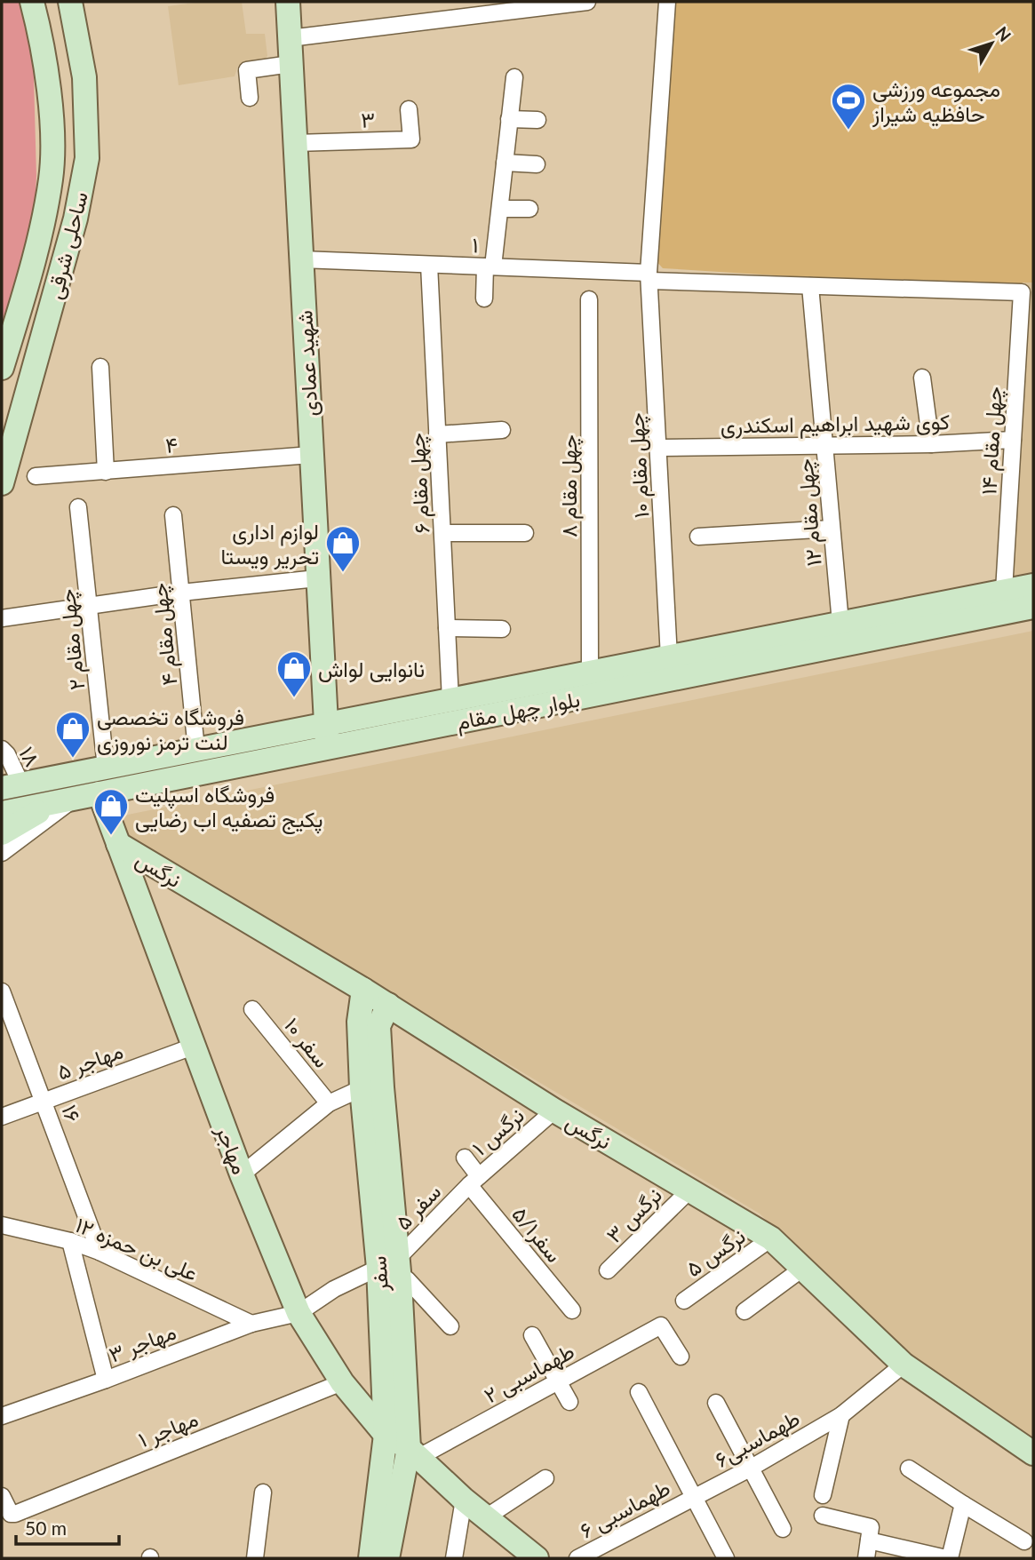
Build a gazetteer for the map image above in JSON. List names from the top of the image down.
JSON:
{
  "streets": {
    "main road": [
      "ساحلی شرقی",
      "شهید عمادی",
      "بلوار چهل مقام",
      "نرگس",
      "مهاجر",
      "سفر"
    ],
    "street": [
      "۳",
      "۱",
      "کوی شهید ابراهیم اسکندری",
      "چهل مقام ۱۴",
      "۴",
      "چهل مقام ۱۰",
      "چهل مقام ۶",
      "چهل مقام ۸",
      "چهل مقام ۱۲",
      "چهل مقام ۴",
      "چهل مقام ۲",
      "۱۸",
      "۱۰ سفر",
      "۵ مهاجر",
      "۱۶",
      "۱ نرگس",
      "۵ سفر",
      "۳ نرگس",
      "۵/۱سفر",
      "۱۲ علی بن حمزه",
      "۵ نرگس",
      "۳ مهاجر",
      "۲ طهماسبی",
      "۱ مهاجر",
      "۶طهماسبی",
      "۶ طهماسبی"
    ]
  },
  "crossings": [
    ["۳", "شهید عمادی"],
    ["۱", "شهید عمادی"],
    ["۱", "چهل مقام ۱۴"],
    ["۱", "چهل مقام ۱۰"],
    ["۱", "چهل مقام ۶"],
    ["۱", "چهل مقام ۱۲"],
    ["شهید عمادی", "۴"],
    ["شهید عمادی", "بلوار چهل مقام"],
    ["کوی شهید ابراهیم اسکندری", "چهل مقام ۱۴"],
    ["کوی شهید ابراهیم اسکندری", "چهل مقام ۱۰"],
    ["کوی شهید ابراهیم اسکندری", "چهل مقام ۱۲"],
    ["چهل مقام ۱۴", "بلوار چهل مقام"],
    ["چهل مقام ۱۰", "بلوار چهل مقام"],
    ["چهل مقام ۶", "بلوار چهل مقام"],
    ["چهل مقام ۸", "بلوار چهل مقام"],
    ["چهل مقام ۱۲", "بلوار چهل مقام"],
    ["چهل مقام ۴", "بلوار چهل مقام"],
    ["چهل مقام ۲", "بلوار چهل مقام"],
    ["بلوار چهل مقام", "۱۸"],
    ["بلوار چهل مقام", "مهاجر"],
    ["نرگس", "۱ نرگس"],
    ["نرگس", "مهاجر"],
    ["نرگس", "۳ نرگس"],
    ["نرگس", "۵ نرگس"],
    ["نرگس", "سفر"],
    ["نرگس", "۶طهماسبی"],
    ["۵ مهاجر", "۱۶"],
    ["۵ مهاجر", "مهاجر"],
    ["۱۶", "۱۲ علی بن حمزه"],
    ["۱ نرگس", "۵ سفر"],
    ["۱ نرگس", "۵/۱سفر"],
    ["مهاجر", "سفر"],
    ["مهاجر", "۳ مهاجر"],
    ["مهاجر", "۲ طهماسبی"],
    ["مهاجر", "۱ مهاجر"],
    ["۵ سفر", "۵/۱سفر"],
    ["۵ سفر", "سفر"],
    ["۱۲ علی بن حمزه", "۳ مهاجر"],
    ["سفر", "۲ طهماسبی"],
    ["۶طهماسبی", "۶ طهماسبی"]
  ],
  "places": {
    "sports": ["مجموعه ورزشی حافظیه شیراز"],
    "shop": [
      "لوازم اداری تحریر ویستا",
      "نانوایی لواش",
      "فروشگاه تخصصی لنت ترمز نوروزی",
      "فروشگاه اسپلیت پکیج تصفیه اب رضایی"
    ]
  },
  "scale_bar": "50 m",
  "north": "top right"
}
